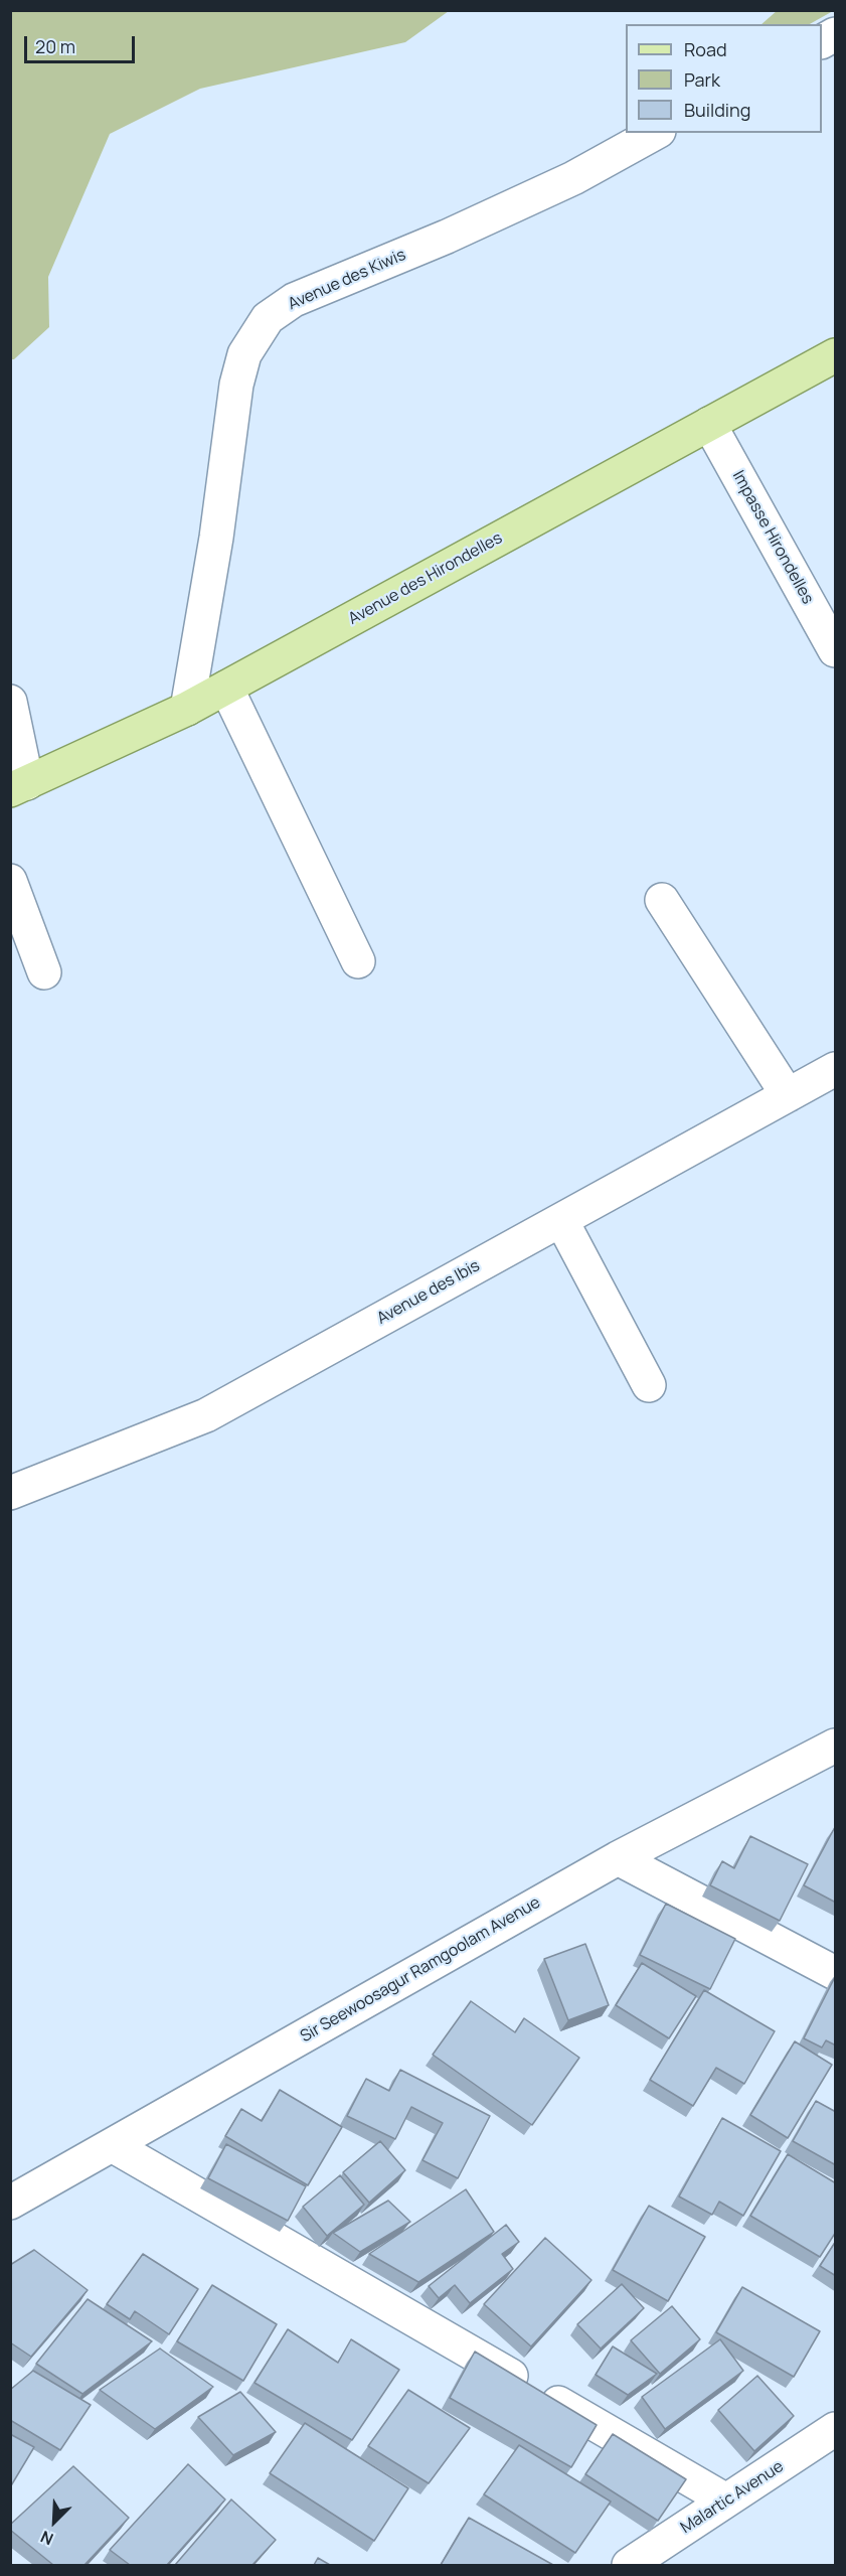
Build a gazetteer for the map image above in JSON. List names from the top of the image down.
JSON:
{
  "streets": {
    "main road": ["Avenue des Hirondelles"],
    "street": [
      "Avenue des Kiwis",
      "Impasse Hirondelles",
      "Avenue des Ibis",
      "Sir Seewoosagur Ramgoolam Avenue",
      "Malartic Avenue"
    ]
  },
  "crossings": [
    ["Avenue des Kiwis", "Avenue des Hirondelles"],
    ["Impasse Hirondelles", "Avenue des Hirondelles"]
  ],
  "legend": ["Road", "Park", "Building"],
  "scale_bar": "20 m",
  "north": "bottom left"
}
